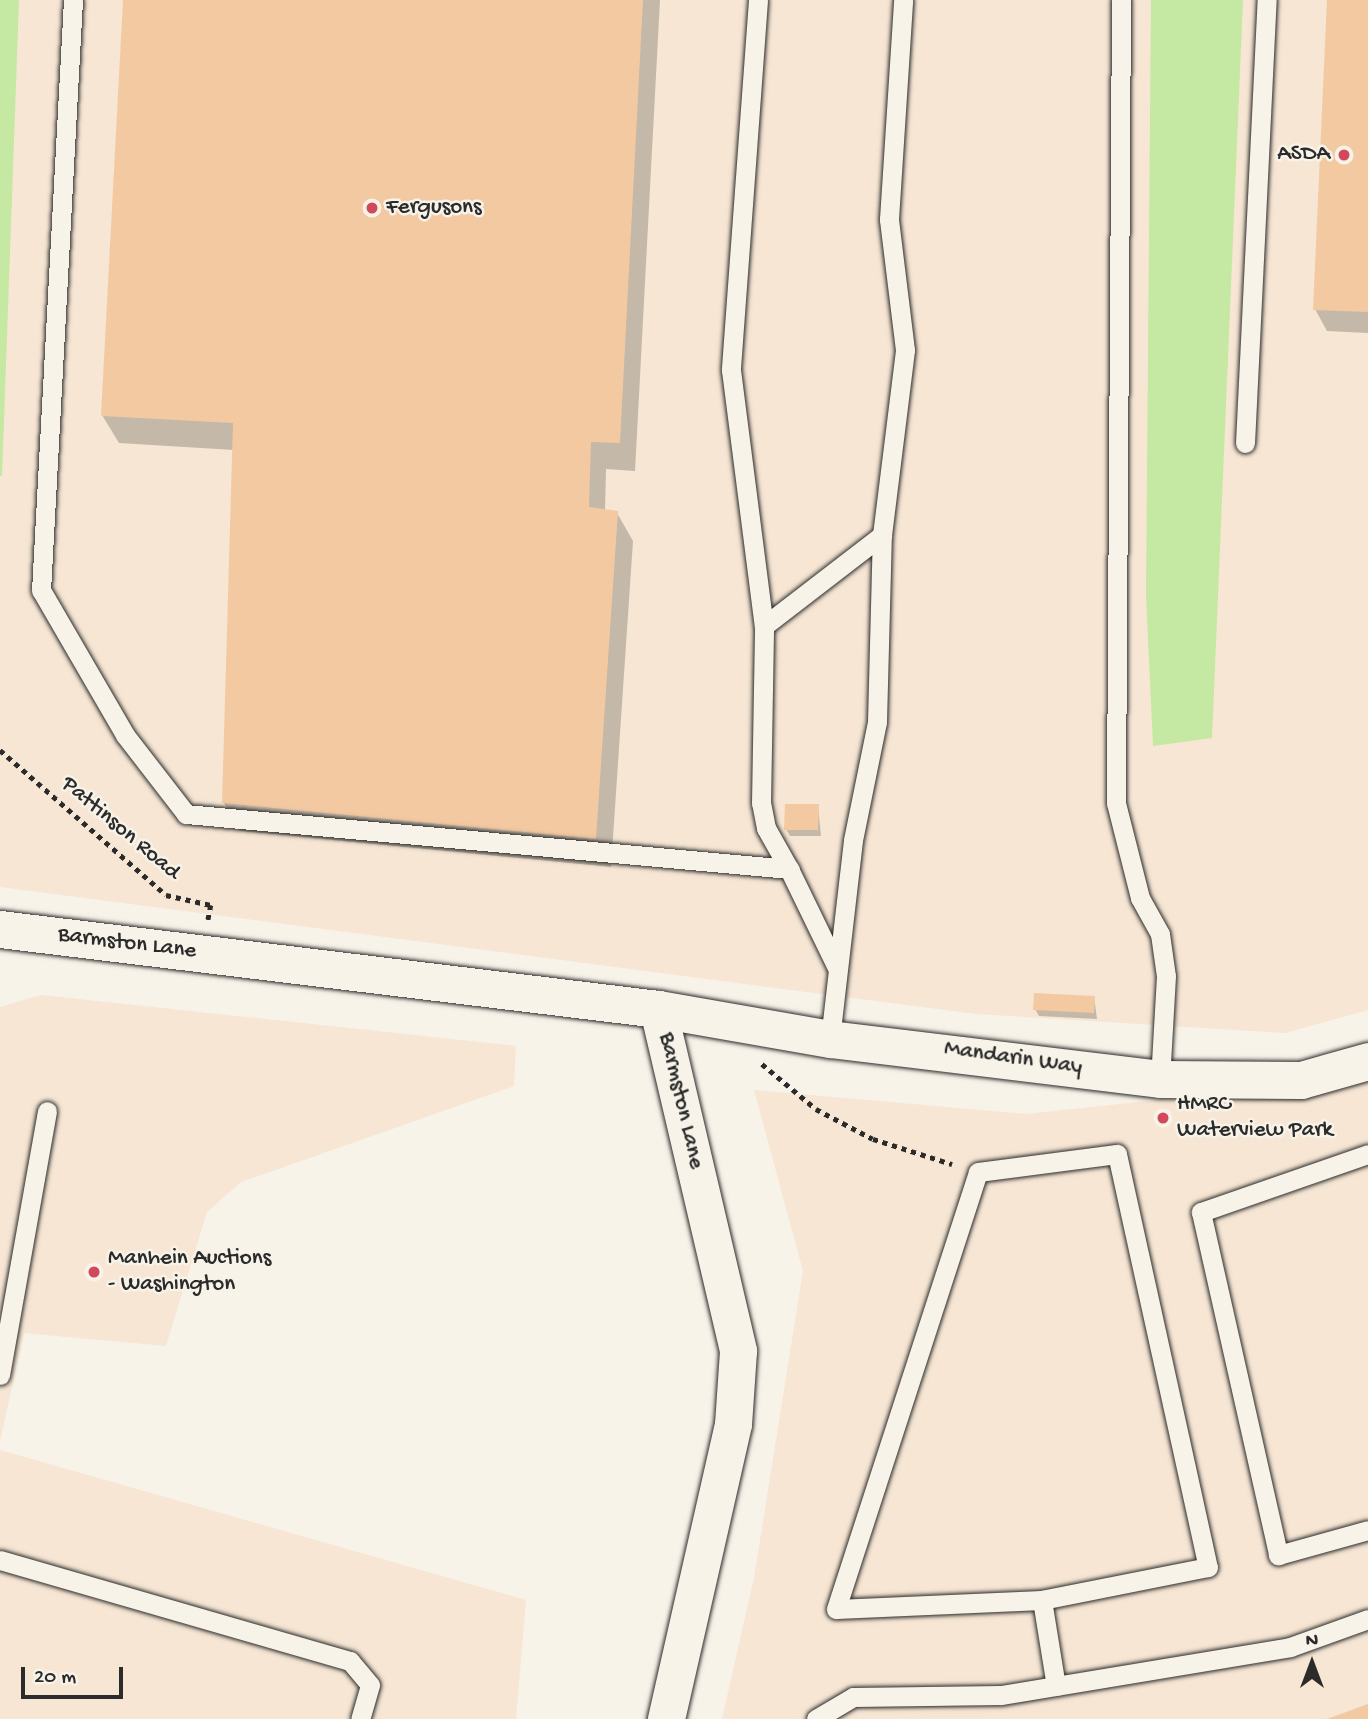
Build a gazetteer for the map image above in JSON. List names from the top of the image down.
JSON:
{
  "streets": {
    "street": ["Barmston Lane", "Mandarin Way"],
    "path": ["Pattinson Road"]
  },
  "crossings": [
    ["Barmston Lane", "Mandarin Way"]
  ],
  "places": [
    "ASDA",
    "Fergusons",
    "HMRC Waterview Park",
    "Manhein Auctions - Washington"
  ],
  "scale_bar": "20 m",
  "north": "top"
}
